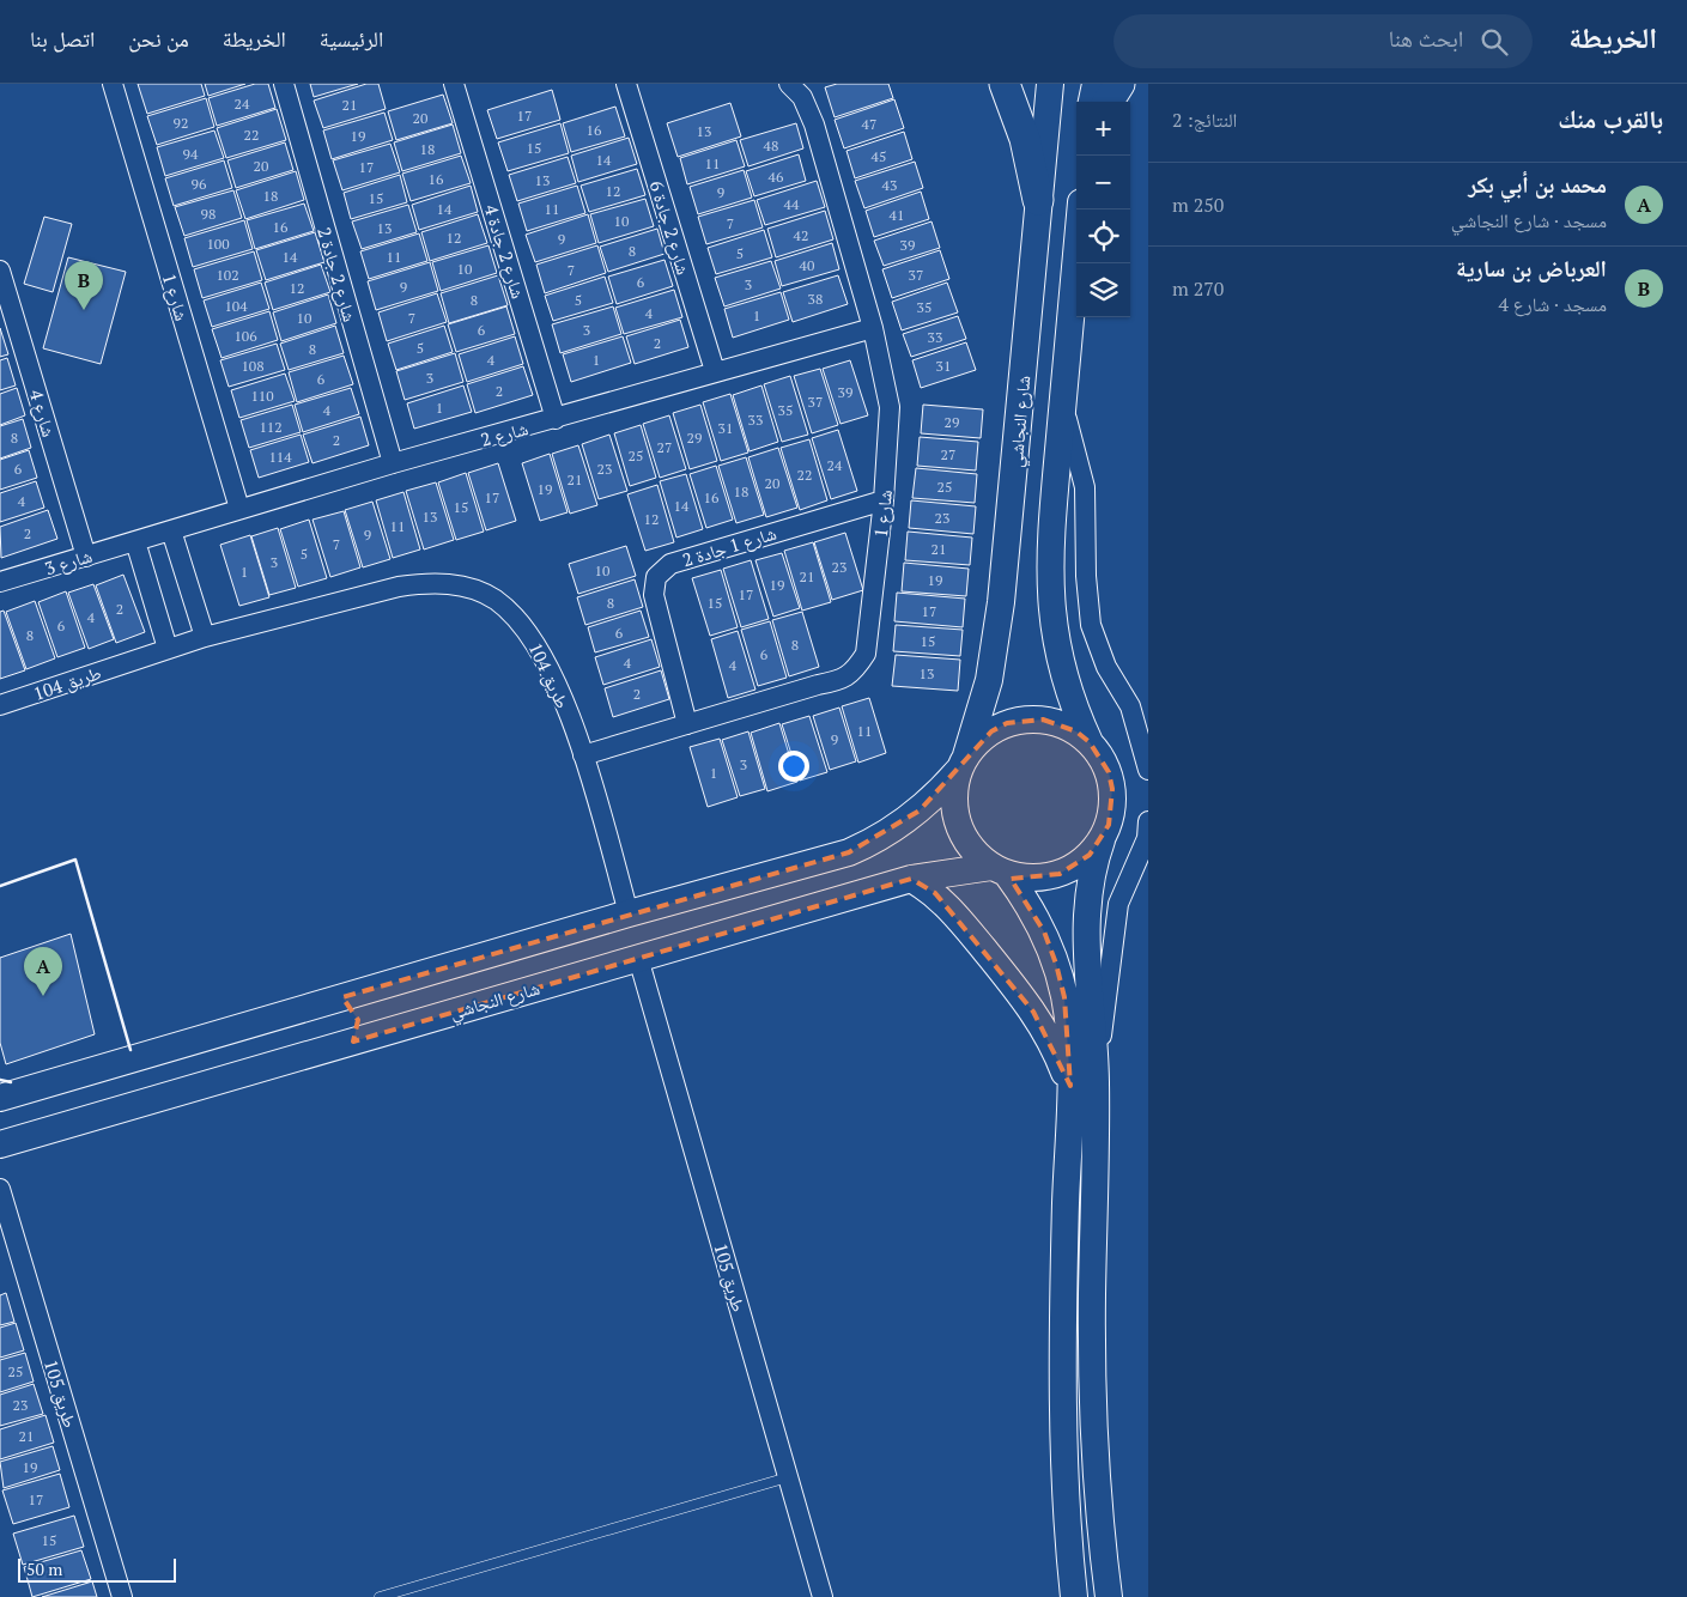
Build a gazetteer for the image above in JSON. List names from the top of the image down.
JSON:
{
  "streets": {
    "main road": ["شارع النجاشي"],
    "street": [
      "شارع 2 جادة 6",
      "شارع 2 جادة 4",
      "شارع 2 جادة 2",
      "شارع 1",
      "شارع 4",
      "شارع 2",
      "شارع 1 جادة 2",
      "شارع 3",
      "طريق 104",
      "طريق 105"
    ]
  },
  "crossings": [
    ["شارع 2 جادة 6", "شارع 2"],
    ["شارع 2 جادة 4", "شارع 2"],
    ["شارع 2 جادة 2", "شارع 2"],
    ["شارع 1", "شارع 2"],
    ["شارع 1", "شارع 1 جادة 2"],
    ["شارع 1", "طريق 104"],
    ["شارع 4", "شارع 3"],
    ["شارع النجاشي", "طريق 104"],
    ["شارع النجاشي", "طريق 105"],
    ["شارع 2", "شارع 3"]
  ],
  "house_numbers": [
    "24",
    "21",
    "17",
    "20",
    "92",
    "47",
    "16",
    "13",
    "22",
    "19",
    "48",
    "15",
    "18",
    "94",
    "45",
    "14",
    "11",
    "20",
    "17",
    "46",
    "16",
    "13",
    "96",
    "43",
    "12",
    "9",
    "18",
    "15",
    "44",
    "14",
    "11",
    "98",
    "41",
    "10",
    "7",
    "16",
    "13",
    "42",
    "12",
    "9",
    "100",
    "39",
    "8",
    "5",
    "14",
    "11",
    "40",
    "10",
    "7",
    "102",
    "37",
    "6",
    "3",
    "9",
    "12",
    "38",
    "8",
    "5",
    "104",
    "35",
    "4",
    "1",
    "10",
    "7",
    "6",
    "3",
    "106",
    "33",
    "2",
    "5",
    "8",
    "4",
    "1",
    "108",
    "31",
    "3",
    "6",
    "2",
    "39",
    "110",
    "37",
    "1",
    "4",
    "35",
    "33",
    "29",
    "112",
    "31",
    "8",
    "29",
    "2",
    "27",
    "27",
    "25",
    "114",
    "24",
    "6",
    "23",
    "22",
    "21",
    "20",
    "25",
    "19",
    "18",
    "17",
    "16",
    "4",
    "14",
    "15",
    "13",
    "23",
    "12",
    "11",
    "2",
    "9",
    "7",
    "21",
    "5",
    "3",
    "23",
    "10",
    "1",
    "21",
    "19",
    "19",
    "17",
    "8",
    "15",
    "2",
    "17",
    "4",
    "6",
    "6",
    "8",
    "15",
    "8",
    "6",
    "4",
    "4",
    "13",
    "2",
    "11",
    "9",
    "3",
    "1",
    "25",
    "23",
    "21",
    "19",
    "17",
    "15"
  ],
  "scale_bar": "50 m",
  "page": {
    "header": "الخريطة",
    "search": "ابحث هنا",
    "nav": [
      "الرئيسية",
      "الخريطة",
      "من نحن",
      "اتصل بنا"
    ],
    "heading": ["بالقرب منك", "النتائج: 2"],
    "map_buttons": ["+", "−"],
    "list": [
      {
        "mark": "A",
        "name": "محمد بن أبي بكر",
        "note": "مسجد · شارع النجاشي",
        "value": "250 m"
      },
      {
        "mark": "B",
        "name": "العرباض بن سارية",
        "note": "مسجد · شارع 4",
        "value": "270 m"
      }
    ],
    "pins": ["B", "A"],
    "scale": "50 m"
  }
}
